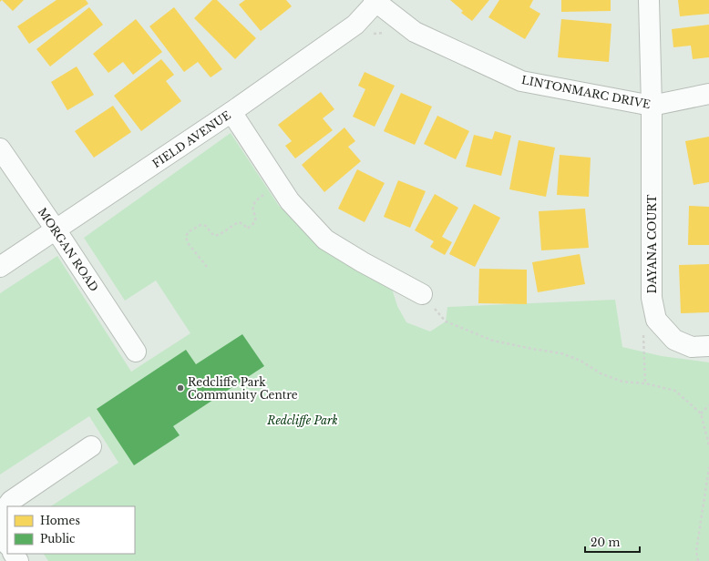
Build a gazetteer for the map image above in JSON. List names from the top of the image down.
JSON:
{
  "streets": {
    "street": [
      "LINTONMARC DRIVE",
      "FIELD AVENUE",
      "DAYANA COURT",
      "MORGAN ROAD"
    ]
  },
  "crossings": [
    ["LINTONMARC DRIVE", "FIELD AVENUE"],
    ["LINTONMARC DRIVE", "DAYANA COURT"],
    ["FIELD AVENUE", "MORGAN ROAD"]
  ],
  "parks": ["Redcliffe Park"],
  "places": ["Redcliffe Park Community Centre"],
  "legend": ["Homes", "Public"],
  "scale_bar": "20 m"
}
